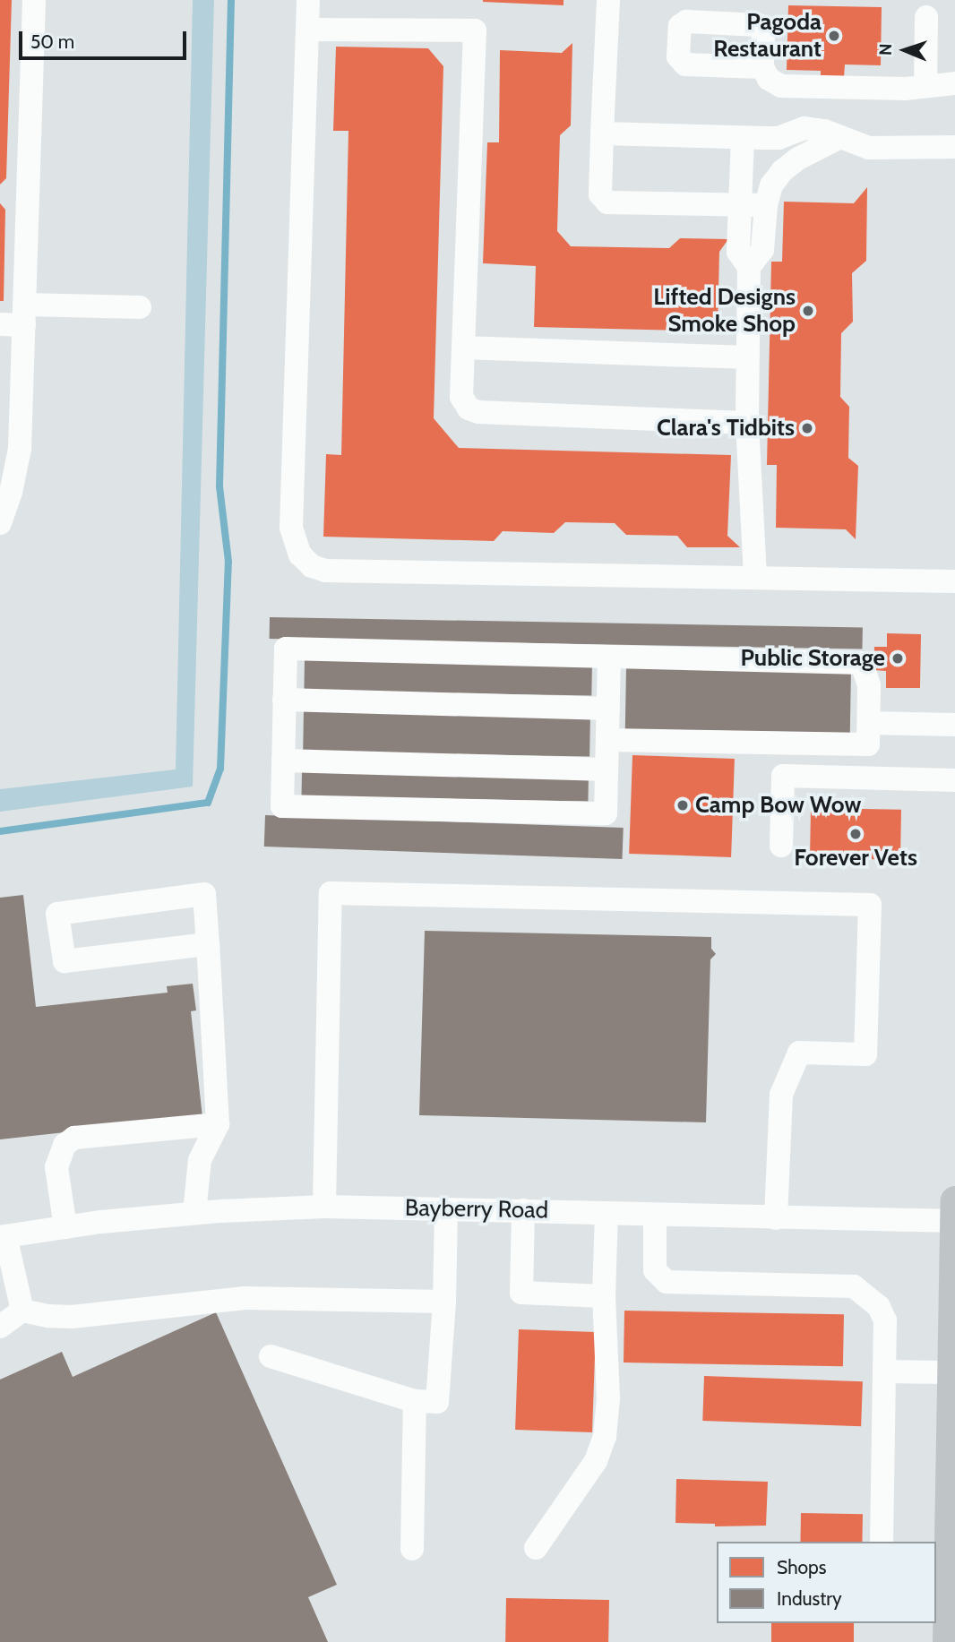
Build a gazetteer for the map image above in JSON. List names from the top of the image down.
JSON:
{
  "streets": {
    "street": ["Bayberry Road"]
  },
  "places": [
    "Pagoda Restaurant",
    "Lifted Designs Smoke Shop",
    "Clara's Tidbits",
    "Public Storage",
    "Camp Bow Wow",
    "Forever Vets"
  ],
  "legend": ["Shops", "Industry"],
  "scale_bar": "50 m",
  "north": "left"
}
